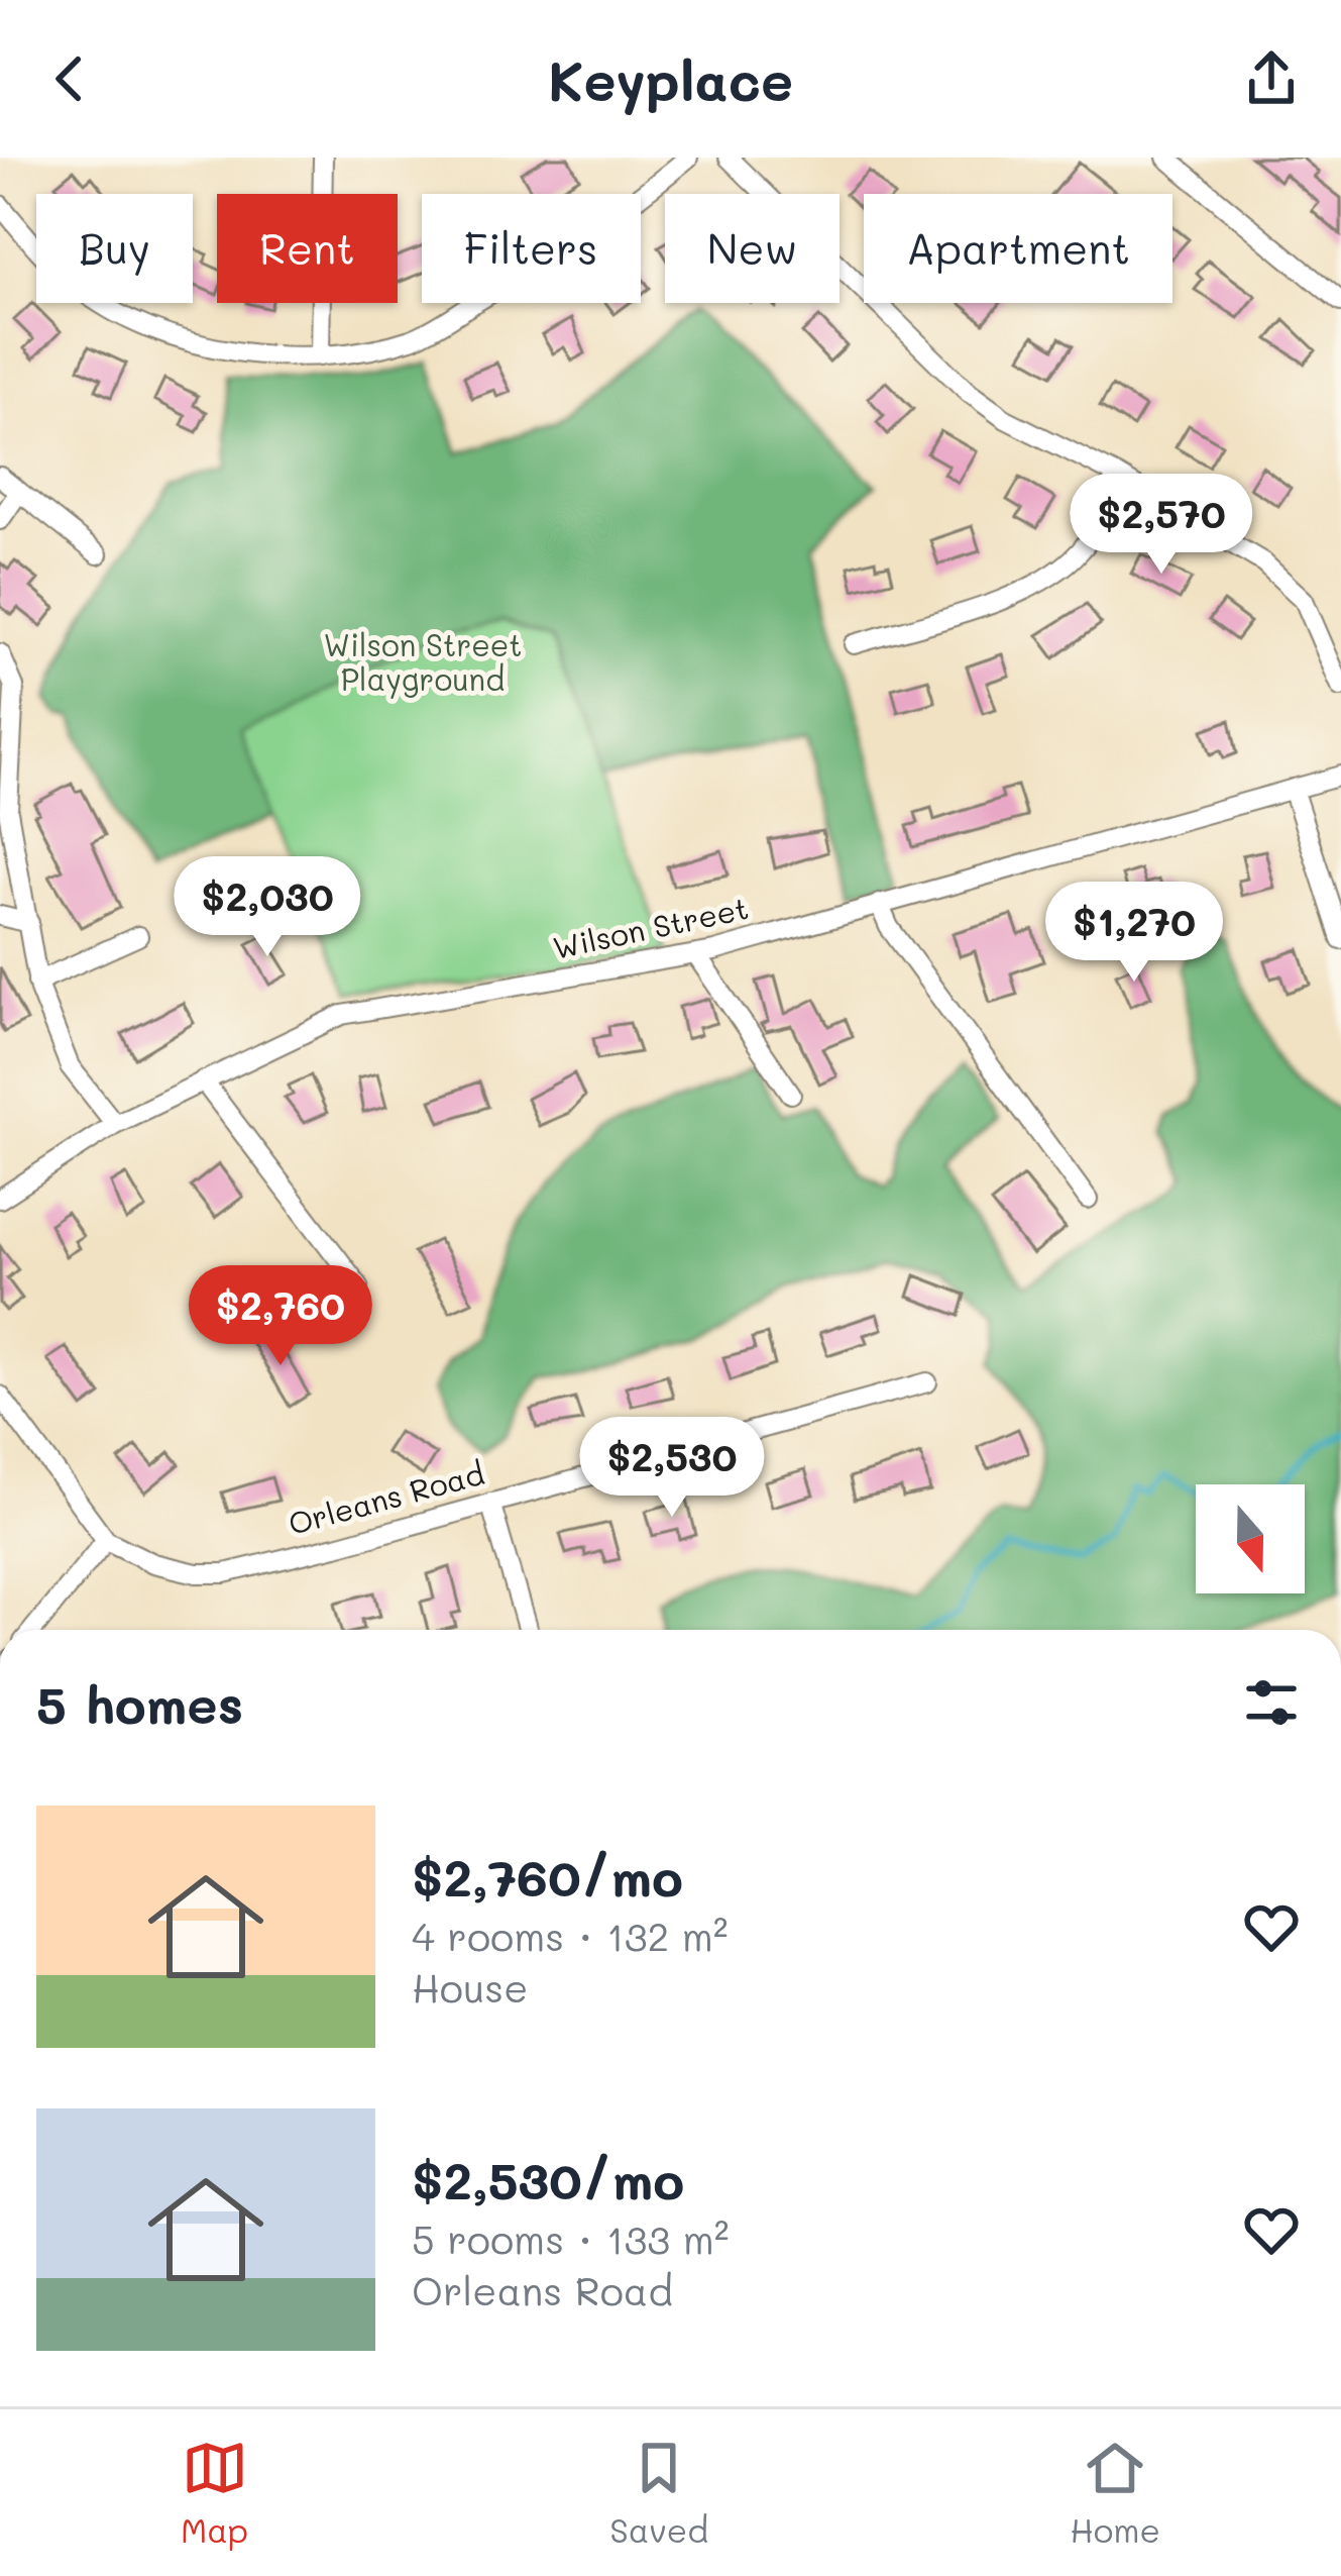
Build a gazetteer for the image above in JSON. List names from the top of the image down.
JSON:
{
  "streets": {
    "street": ["Wilson Street", "Orleans Road"]
  },
  "parks": ["Wilson Street Playground"],
  "north": "bottom",
  "page": {
    "header": "Keyplace",
    "chip": [
      "Buy",
      "Rent",
      "Filters",
      "New",
      "Apartment"
    ],
    "price": [
      "$2,570",
      "$2,030",
      "$1,270",
      "$2,760",
      "$2,530"
    ],
    "heading": "5 homes",
    "list": [
      {
        "name": "$2,760/mo",
        "note": "4 rooms · 132 m² · House"
      },
      {
        "name": "$2,530/mo",
        "note": "5 rooms · 133 m² · Orleans Road"
      }
    ],
    "tabs": ["Map", "Saved", "Home"]
  }
}
